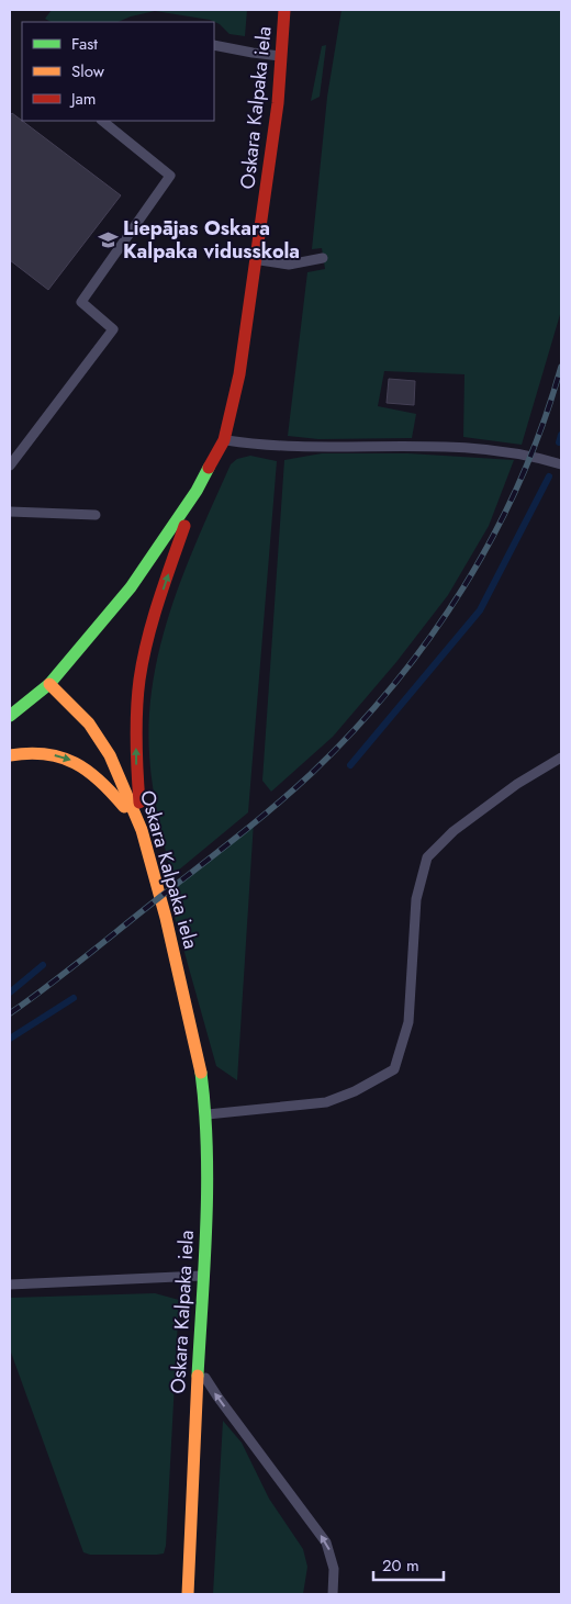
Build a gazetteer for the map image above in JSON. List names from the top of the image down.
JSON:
{
  "streets": {
    "street": ["Oskara Kalpaka iela"]
  },
  "places": {
    "school or university": ["Liepājas Oskara Kalpaka vidusskola"]
  },
  "legend": ["Fast", "Slow", "Jam"],
  "scale_bar": "20 m"
}
